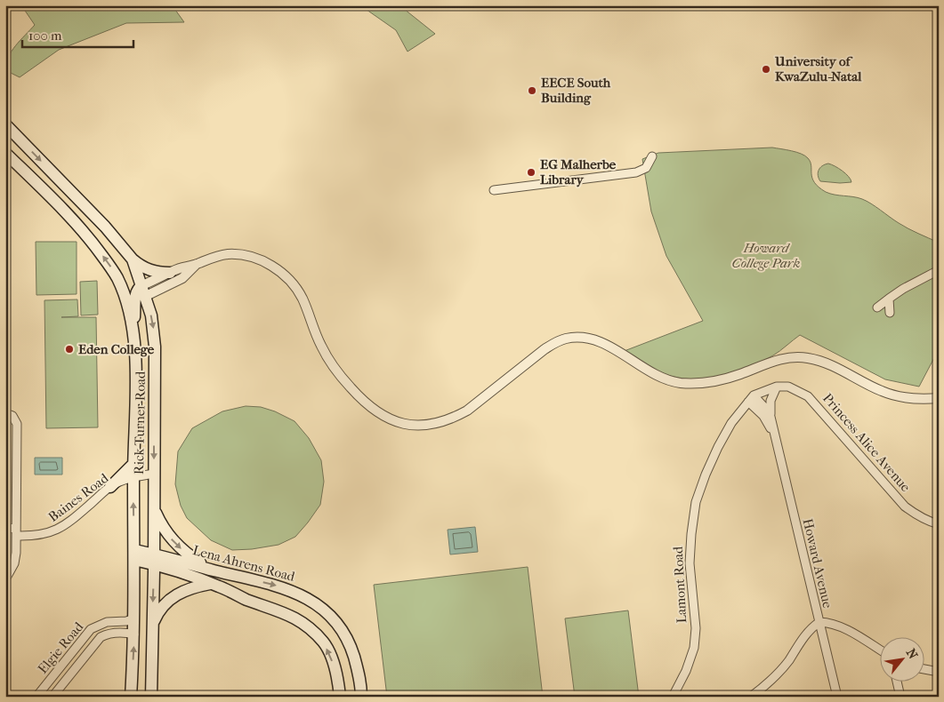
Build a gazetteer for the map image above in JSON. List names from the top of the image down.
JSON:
{
  "streets": {
    "main road": ["Rick Turner Road", "Lena Ahrens Road"],
    "street": [
      "Princess Alice Avenue",
      "Baines Road",
      "Howard Avenue",
      "Lamont Road",
      "Elgie Road"
    ]
  },
  "crossings": [
    ["Rick Turner Road", "Baines Road"],
    ["Rick Turner Road", "Lena Ahrens Road"],
    ["Rick Turner Road", "Elgie Road"],
    ["Princess Alice Avenue", "Howard Avenue"],
    ["Howard Avenue", "Lamont Road"]
  ],
  "parks": ["Howard College Park"],
  "places": [
    "University of KwaZulu-Natal",
    "EECE South Building",
    "EG Malherbe Library",
    "Eden College"
  ],
  "scale_bar": "100 m",
  "north": "top right"
}
